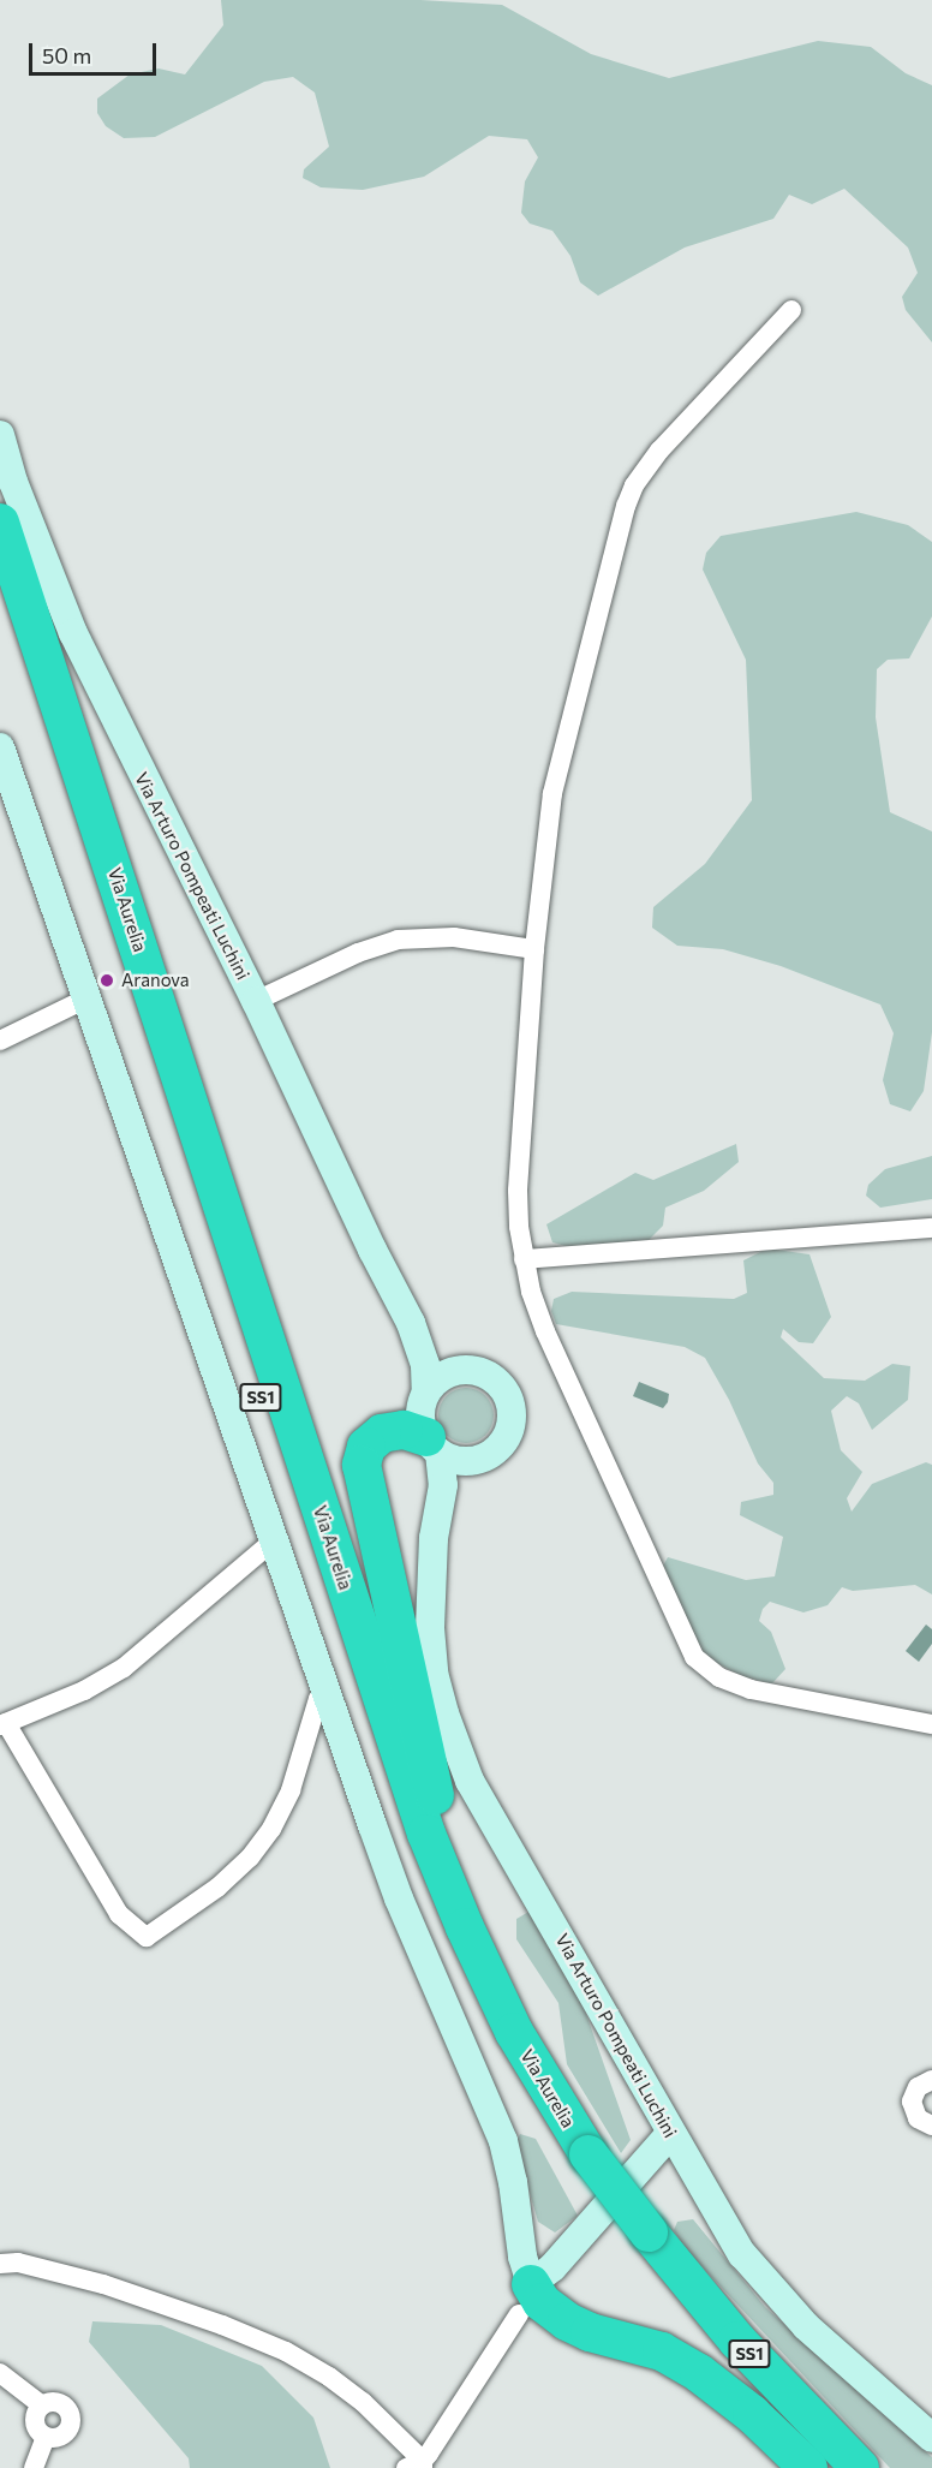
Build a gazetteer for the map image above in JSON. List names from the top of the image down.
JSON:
{
  "streets": {
    "highway": ["Via Aurelia", "SS1"],
    "street": ["Via Arturo Pompeati Luchini"]
  },
  "places": ["Aranova"],
  "scale_bar": "50 m"
}
